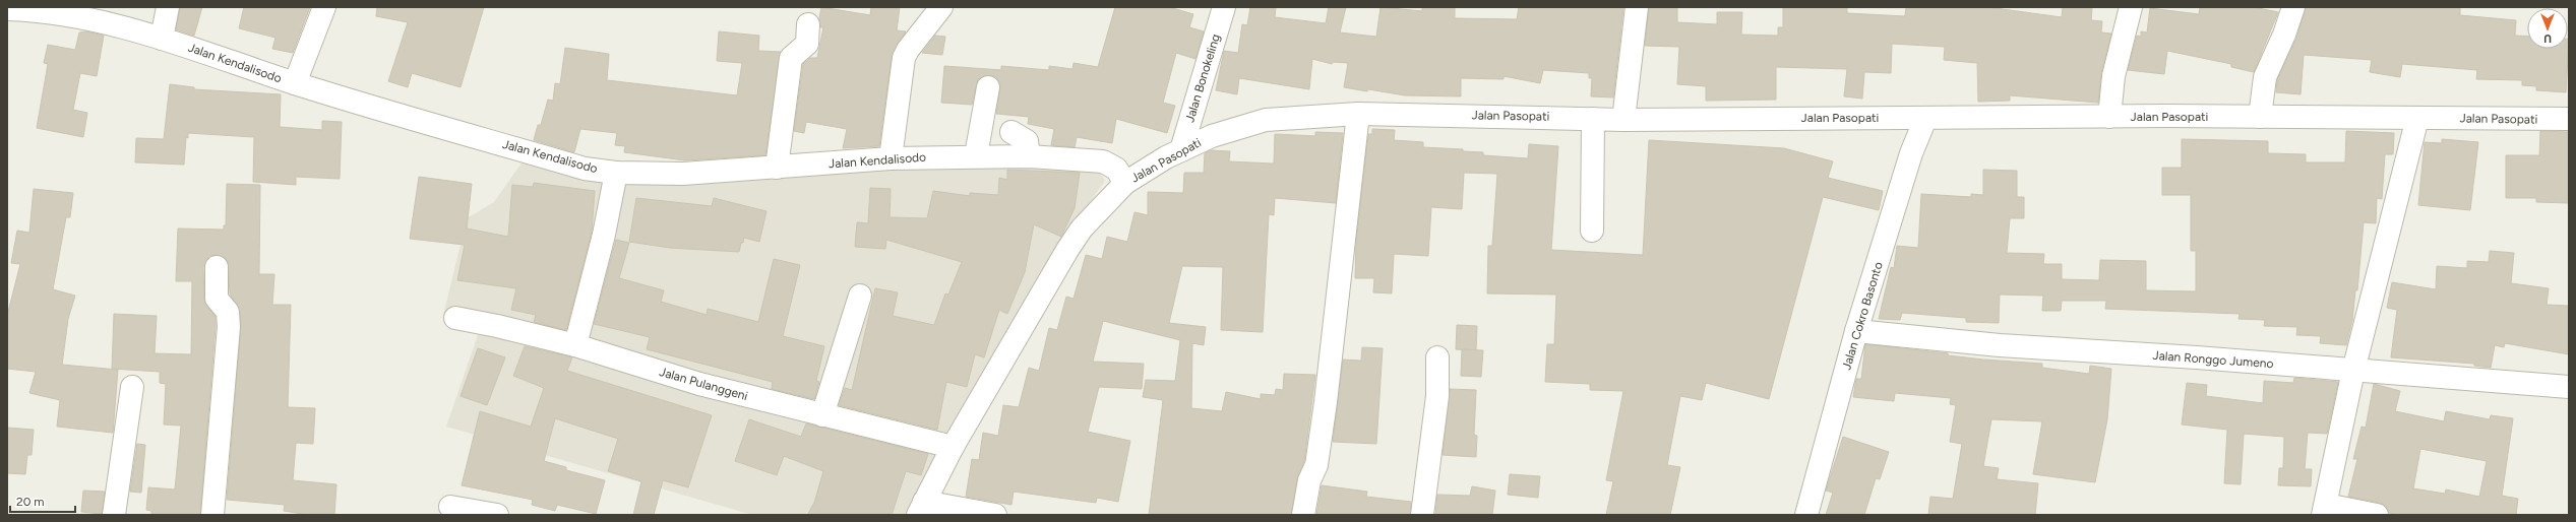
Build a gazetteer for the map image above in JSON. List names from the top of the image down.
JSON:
{
  "streets": {
    "street": [
      "Jalan Kendalisodo",
      "Jalan Bonokeling",
      "Jalan Pasopati",
      "Jalan Cokro Basonto",
      "Jalan Ronggo Jumeno",
      "Jalan Pulanggeni"
    ]
  },
  "crossings": [
    ["Jalan Kendalisodo", "Jalan Pasopati"],
    ["Jalan Bonokeling", "Jalan Pasopati"],
    ["Jalan Pasopati", "Jalan Cokro Basonto"],
    ["Jalan Pasopati", "Jalan Pulanggeni"],
    ["Jalan Cokro Basonto", "Jalan Ronggo Jumeno"]
  ],
  "scale_bar": "20 m",
  "north": "bottom"
}
